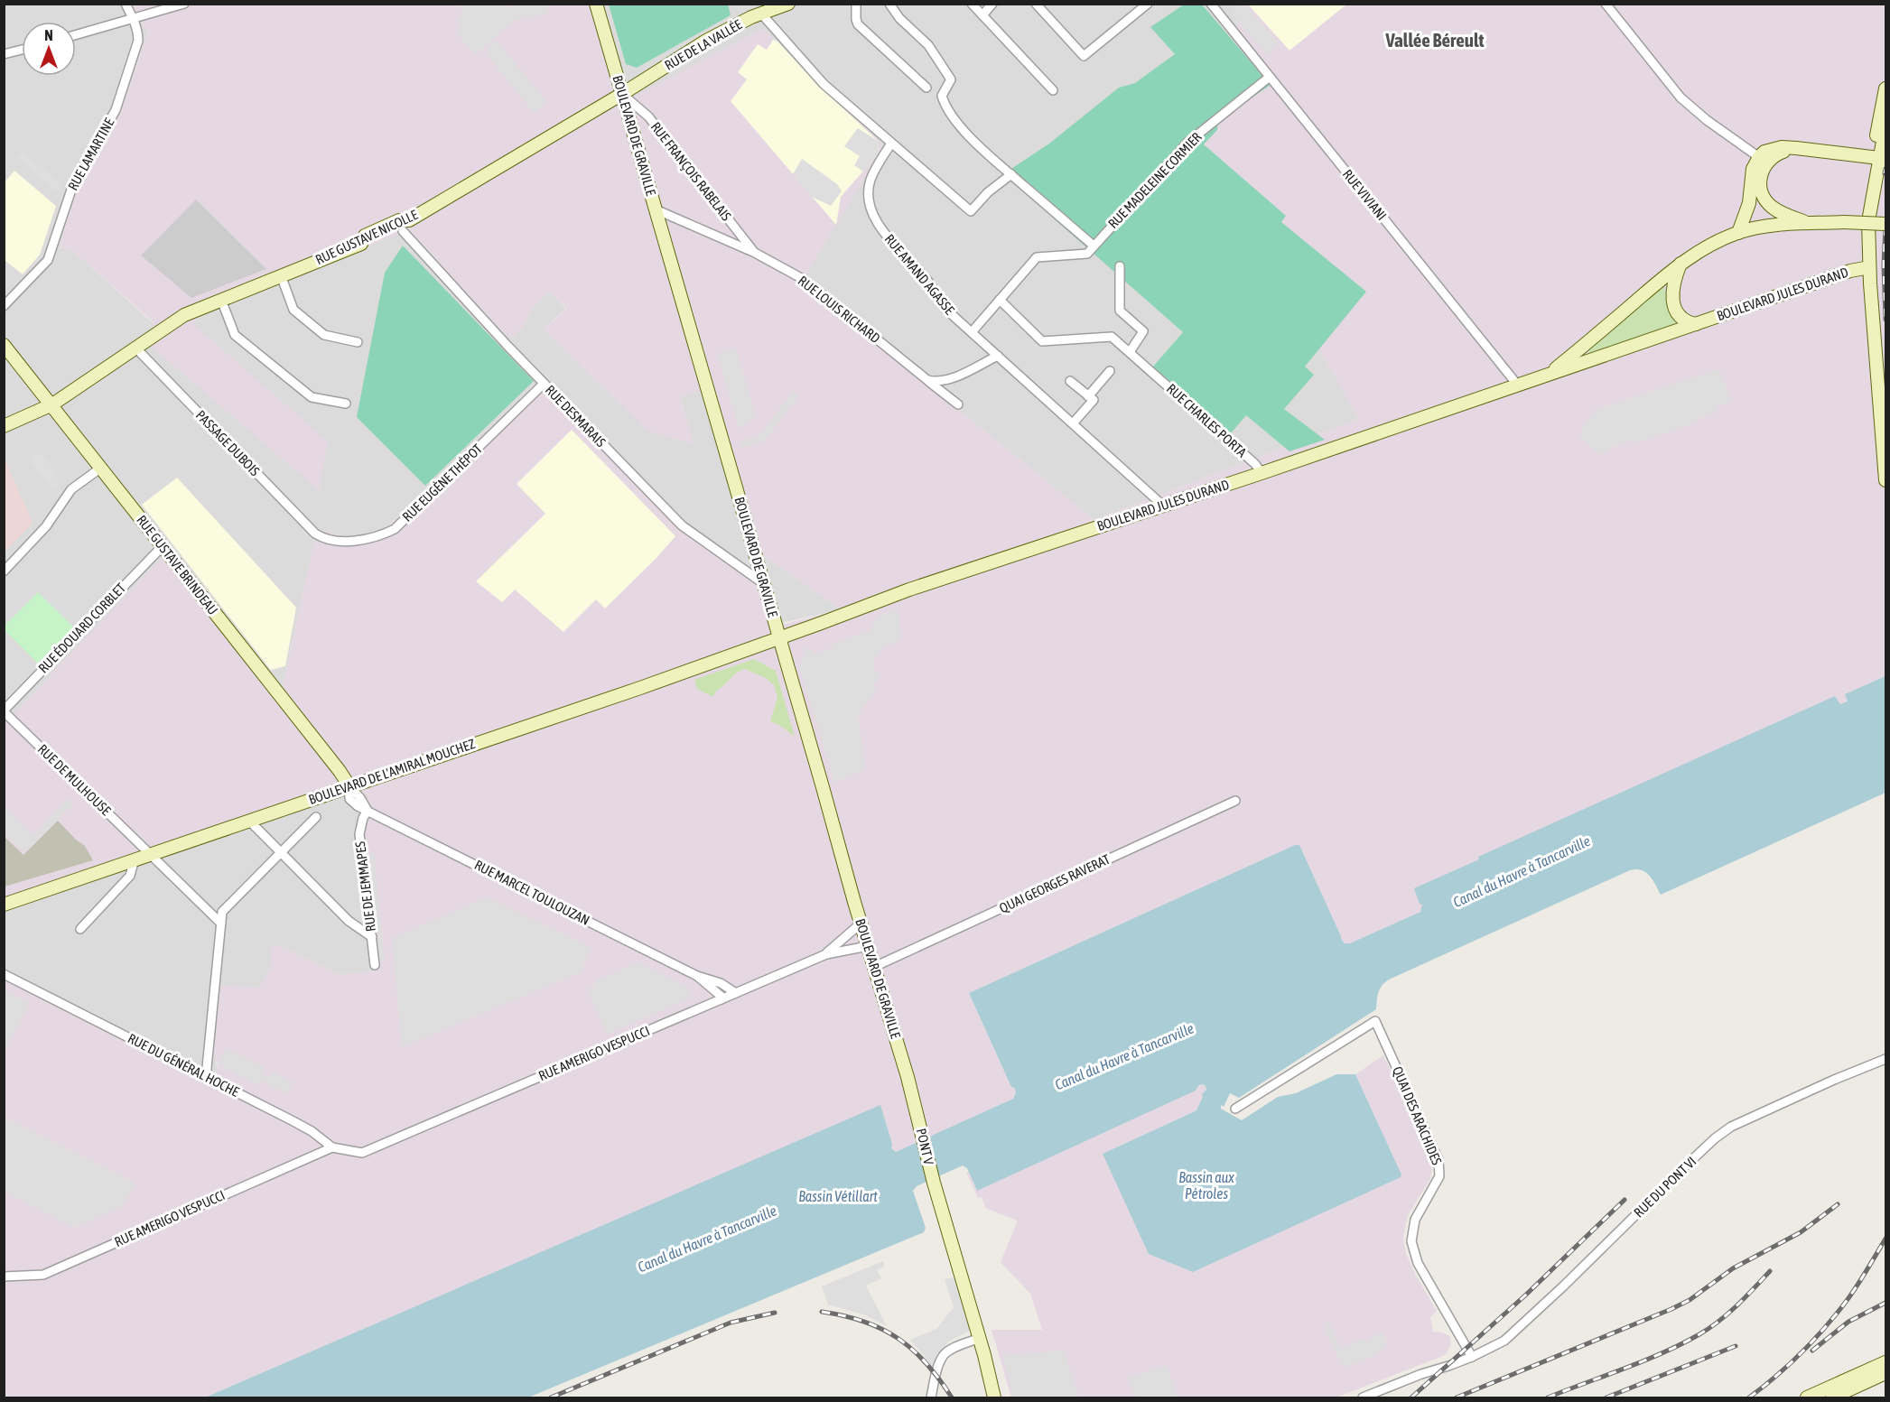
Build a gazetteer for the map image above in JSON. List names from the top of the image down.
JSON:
{
  "streets": {
    "street": [
      "RUE DE LA VALLÉE",
      "BOULEVARD DE GRAVILLE",
      "RUE LAMARTINE",
      "RUE FRANÇOIS RABELAIS",
      "RUE MADELEINE CORMIER",
      "RUE VIVIANI",
      "RUE GUSTAVE NICOLLE",
      "RUE AMAND AGASSE",
      "BOULEVARD JULES DURAND",
      "RUE LOUIS RICHARD",
      "RUE DESMARAIS",
      "RUE CHARLES PORTA",
      "PASSAGE DUBOIS",
      "RUE EUGÈNE THÉPOT",
      "RUE GUSTAVE BRINDEAU",
      "RUE ÉDOUARD CORBLET",
      "BOULEVARD DE L'AMIRAL MOUCHEZ",
      "RUE DE MULHOUSE",
      "QUAI GEORGES RAVERAT",
      "RUE DE JEMMAPES",
      "RUE MARCEL TOULOUZAN",
      "RUE AMERIGO VESPUCCI",
      "RUE DU GÉNÉRAL HOCHE",
      "QUAI DES ARACHIDES",
      "PONT V",
      "RUE DU PONT VI"
    ]
  },
  "crossings": [
    ["RUE DE LA VALLÉE", "BOULEVARD DE GRAVILLE"],
    ["RUE DE LA VALLÉE", "RUE FRANÇOIS RABELAIS"],
    ["RUE DE LA VALLÉE", "RUE GUSTAVE NICOLLE"],
    ["BOULEVARD DE GRAVILLE", "RUE FRANÇOIS RABELAIS"],
    ["BOULEVARD DE GRAVILLE", "RUE GUSTAVE NICOLLE"],
    ["BOULEVARD DE GRAVILLE", "BOULEVARD JULES DURAND"],
    ["BOULEVARD DE GRAVILLE", "RUE LOUIS RICHARD"],
    ["BOULEVARD DE GRAVILLE", "RUE DESMARAIS"],
    ["BOULEVARD DE GRAVILLE", "BOULEVARD DE L'AMIRAL MOUCHEZ"],
    ["BOULEVARD DE GRAVILLE", "QUAI GEORGES RAVERAT"],
    ["BOULEVARD DE GRAVILLE", "RUE AMERIGO VESPUCCI"],
    ["BOULEVARD DE GRAVILLE", "PONT V"],
    ["RUE FRANÇOIS RABELAIS", "RUE GUSTAVE NICOLLE"],
    ["RUE FRANÇOIS RABELAIS", "RUE LOUIS RICHARD"],
    ["RUE MADELEINE CORMIER", "RUE VIVIANI"],
    ["RUE VIVIANI", "BOULEVARD JULES DURAND"],
    ["RUE GUSTAVE NICOLLE", "RUE DESMARAIS"],
    ["RUE GUSTAVE NICOLLE", "PASSAGE DUBOIS"],
    ["RUE GUSTAVE NICOLLE", "RUE GUSTAVE BRINDEAU"],
    ["RUE AMAND AGASSE", "BOULEVARD JULES DURAND"],
    ["BOULEVARD JULES DURAND", "RUE CHARLES PORTA"],
    ["BOULEVARD JULES DURAND", "BOULEVARD DE L'AMIRAL MOUCHEZ"],
    ["RUE DESMARAIS", "RUE EUGÈNE THÉPOT"],
    ["PASSAGE DUBOIS", "RUE EUGÈNE THÉPOT"],
    ["RUE GUSTAVE BRINDEAU", "RUE ÉDOUARD CORBLET"],
    ["RUE GUSTAVE BRINDEAU", "BOULEVARD DE L'AMIRAL MOUCHEZ"],
    ["RUE GUSTAVE BRINDEAU", "RUE MARCEL TOULOUZAN"],
    ["RUE ÉDOUARD CORBLET", "RUE DE MULHOUSE"],
    ["BOULEVARD DE L'AMIRAL MOUCHEZ", "RUE DE MULHOUSE"],
    ["BOULEVARD DE L'AMIRAL MOUCHEZ", "RUE MARCEL TOULOUZAN"],
    ["RUE DE JEMMAPES", "RUE MARCEL TOULOUZAN"],
    ["RUE MARCEL TOULOUZAN", "RUE AMERIGO VESPUCCI"],
    ["RUE AMERIGO VESPUCCI", "RUE DU GÉNÉRAL HOCHE"],
    ["QUAI DES ARACHIDES", "RUE DU PONT VI"]
  ],
  "districts": ["Vallée Béreult"],
  "water": ["Canal du Havre à Tancarville", "Bassin aux Pétroles", "Bassin Vétillart"],
  "north": "top"
}
